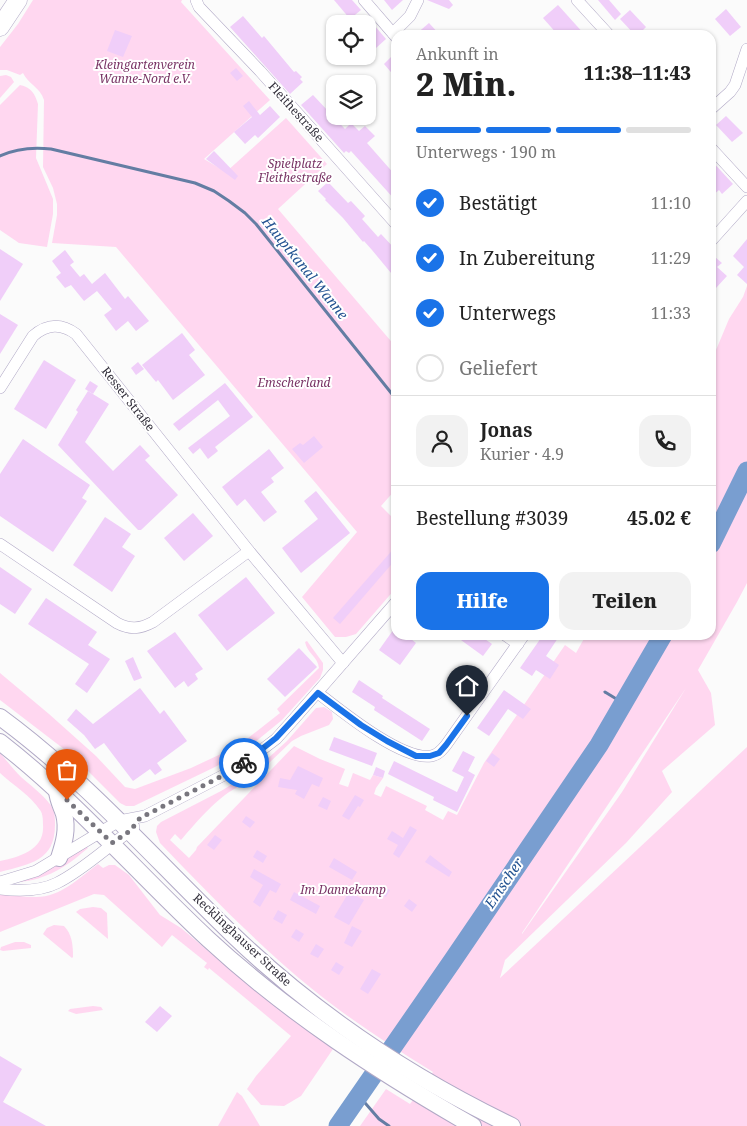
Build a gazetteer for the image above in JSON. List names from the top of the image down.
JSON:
{
  "streets": {
    "main road": ["Recklinghauser Straße"],
    "street": ["Fleithestraße", "Resser Straße"]
  },
  "water": ["Hauptkanal Wanne", "Emscher"],
  "parks": [
    "Kleingartenverein Wanne-Nord e.V.",
    "Spielplatz Fleithestraße",
    "Emscherland",
    "Im Dannekamp"
  ],
  "page": {
    "heading": ["2 Min.", "Ankunft in", "11:38–11:43"],
    "panel": [
      "Jonas",
      "Kurier · 4.9",
      "Bestellung #3039",
      "45.02 €"
    ],
    "bar": "Unterwegs · 190 m",
    "list": [
      ["Bestätigt", "11:10"],
      ["In Zubereitung", "11:29"],
      ["Unterwegs", "11:33"],
      "Geliefert"
    ],
    "buttons": ["Hilfe", "Teilen"]
  }
}
